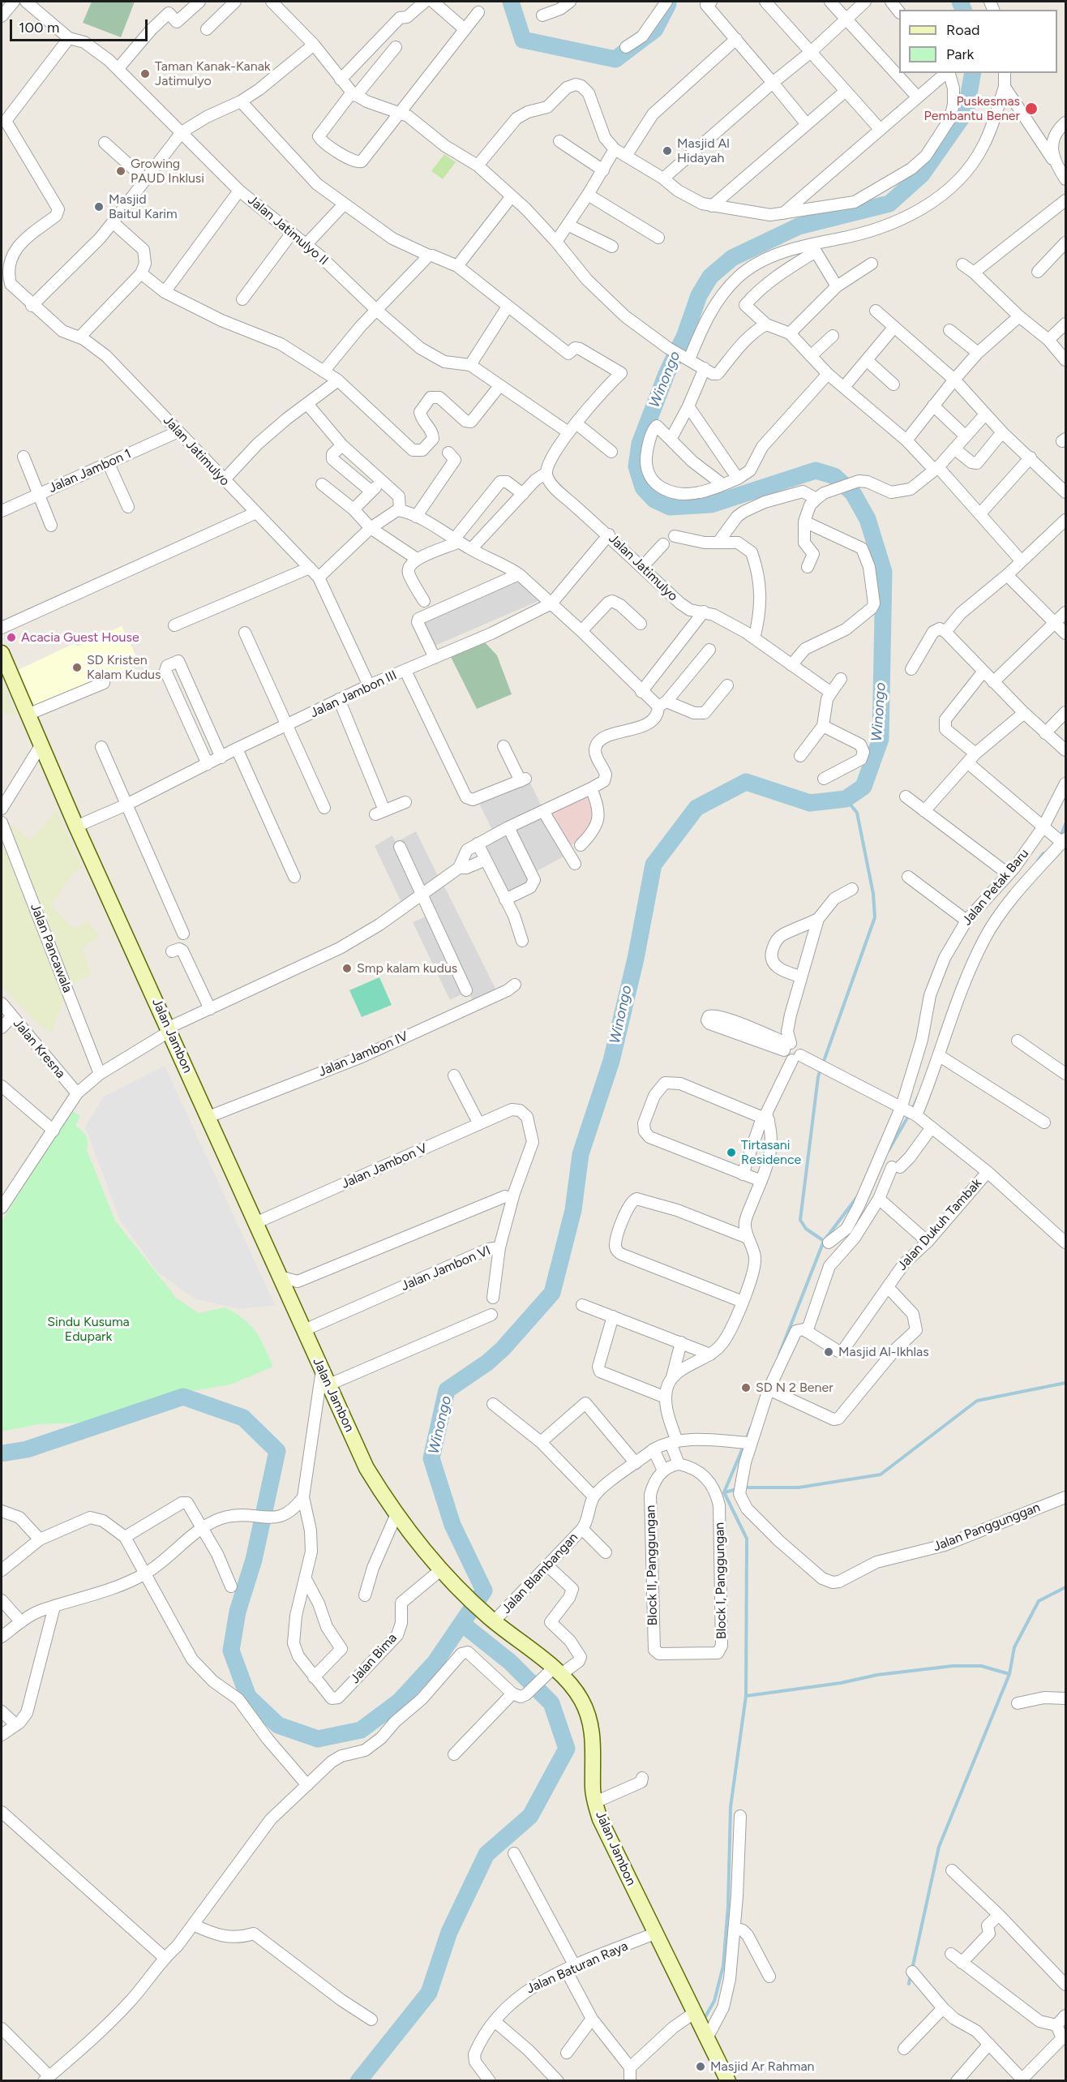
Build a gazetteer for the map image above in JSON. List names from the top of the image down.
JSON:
{
  "streets": {
    "main road": ["Jalan Jambon"],
    "street": [
      "Jalan Jatimulyo II",
      "Jalan Jatimulyo",
      "Jalan Jambon 1",
      "Jalan Jambon III",
      "Jalan Petak Baru",
      "Jalan Pancawala",
      "Jalan Kresna",
      "Jalan Jambon IV",
      "Jalan Jambon V",
      "Jalan Dukuh Tambak",
      "Jalan Jambon VI",
      "Jalan Panggunggan",
      "Block II, Panggungan",
      "Jalan Blambangan",
      "Block I, Panggungan",
      "Jalan Bima",
      "Jalan Baturan Raya"
    ]
  },
  "crossings": [
    ["Jalan Jatimulyo", "Jalan Jambon 1"],
    ["Jalan Jatimulyo", "Jalan Jambon III"],
    ["Jalan Jambon III", "Jalan Jambon"],
    ["Jalan Jambon", "Jalan Jambon IV"],
    ["Jalan Jambon", "Jalan Jambon V"],
    ["Jalan Jambon", "Jalan Jambon VI"],
    ["Jalan Jambon", "Jalan Blambangan"],
    ["Jalan Jambon", "Jalan Bima"],
    ["Jalan Jambon", "Jalan Baturan Raya"],
    ["Jalan Jambon V", "Jalan Jambon VI"],
    ["Block II, Panggungan", "Block I, Panggungan"]
  ],
  "water": ["Winongo"],
  "parks": ["Sindu Kusuma Edupark"],
  "places": [
    "Taman Kanak-Kanak Jatimulyo",
    "Puskesmas Pembantu Bener",
    "Masjid Al Hidayah",
    "Growing PAUD Inklusi",
    "Masjid Baitul Karim",
    "Acacia Guest House",
    "SD Kristen Kalam Kudus",
    "Smp kalam kudus",
    "Tirtasani Residence",
    "Masjid Al-Ikhlas",
    "SD N 2 Bener",
    "Masjid Ar Rahman"
  ],
  "legend": ["Road", "Park"],
  "scale_bar": "100 m"
}
